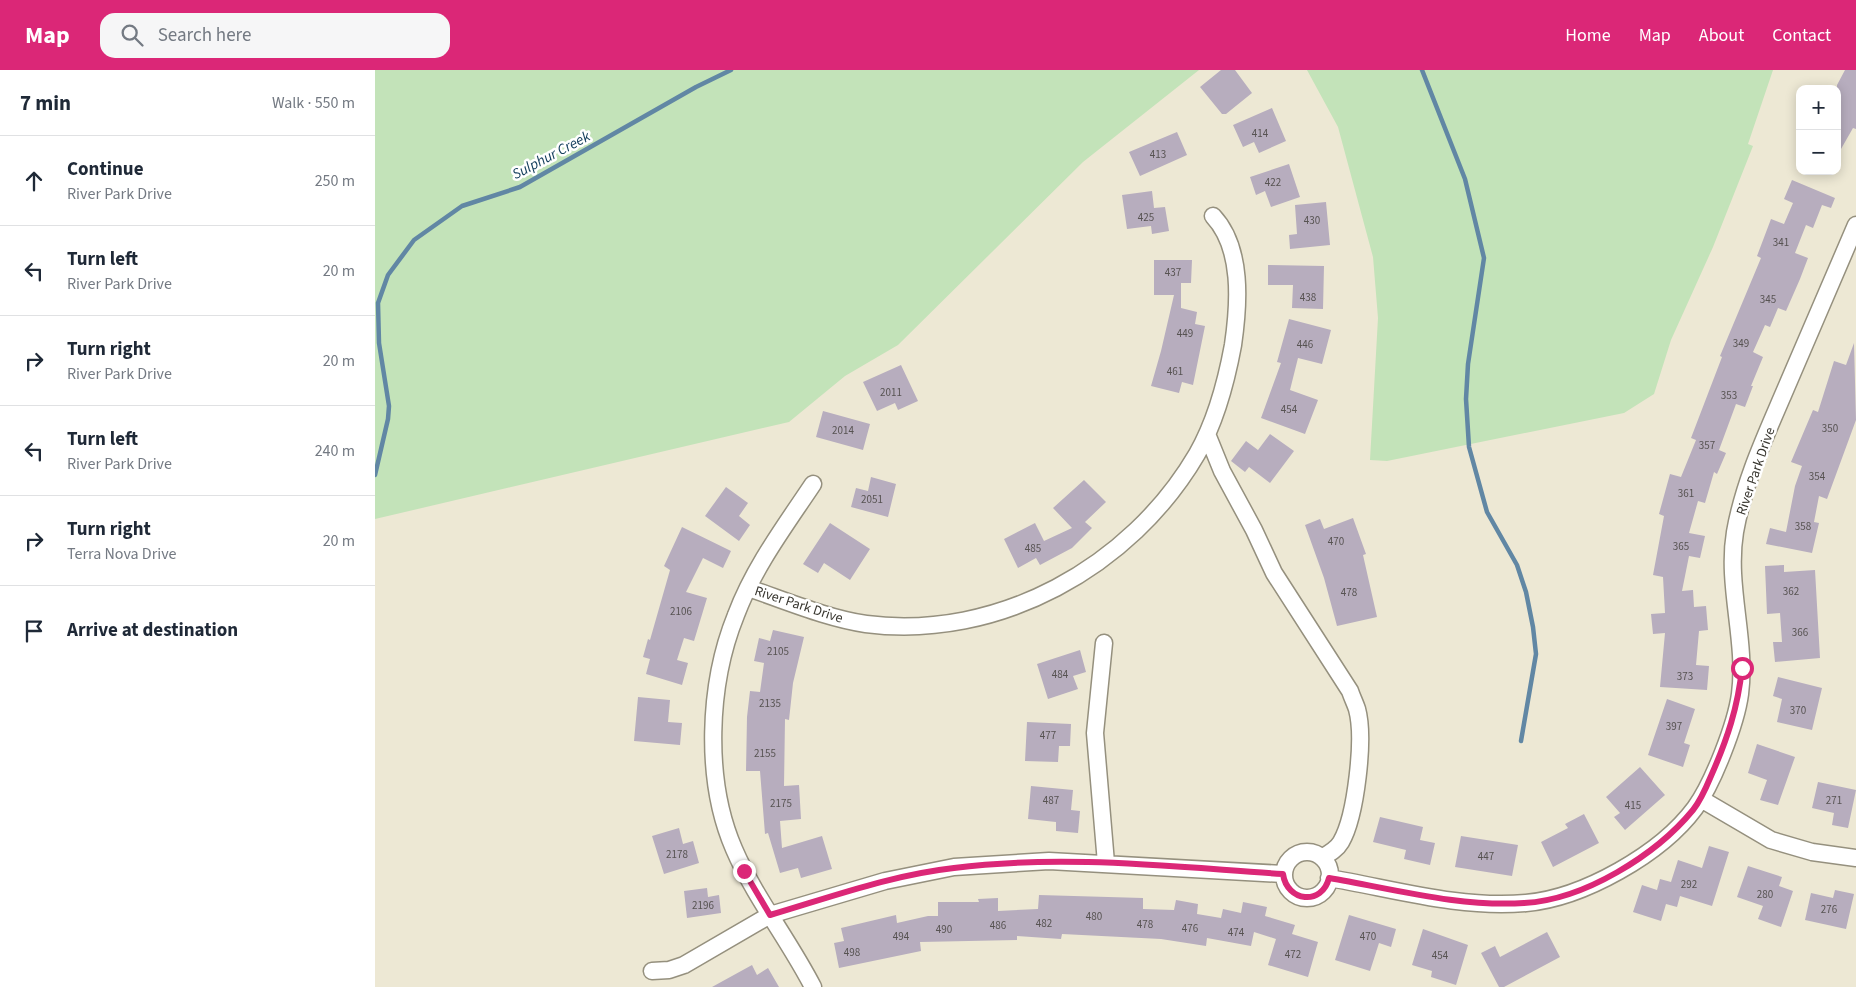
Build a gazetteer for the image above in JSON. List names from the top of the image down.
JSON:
{
  "streets": {
    "street": ["River Park Drive"]
  },
  "water": ["Sulphur Creek"],
  "house_numbers": [
    "414",
    "413",
    "422",
    "425",
    "430",
    "341",
    "437",
    "438",
    "345",
    "449",
    "349",
    "446",
    "461",
    "2011",
    "353",
    "454",
    "350",
    "2014",
    "357",
    "354",
    "361",
    "2051",
    "358",
    "470",
    "365",
    "485",
    "362",
    "478",
    "2106",
    "366",
    "2105",
    "484",
    "373",
    "2135",
    "370",
    "397",
    "477",
    "2155",
    "487",
    "271",
    "2175",
    "415",
    "2178",
    "447",
    "292",
    "280",
    "2196",
    "276",
    "480",
    "482",
    "478",
    "486",
    "476",
    "490",
    "474",
    "494",
    "470",
    "498",
    "472",
    "454"
  ],
  "page": {
    "header": "Map",
    "search": "Search here",
    "nav": [
      "Home",
      "Map",
      "About",
      "Contact"
    ],
    "heading": ["7 min", "Walk · 550 m"],
    "map_buttons": ["+", "−"],
    "list": [
      ["Continue", "River Park Drive", "250 m"],
      ["Turn left", "River Park Drive", "20 m"],
      ["Turn right", "River Park Drive", "20 m"],
      ["Turn left", "River Park Drive", "240 m"],
      ["Turn right", "Terra Nova Drive", "20 m"],
      "Arrive at destination"
    ]
  }
}
